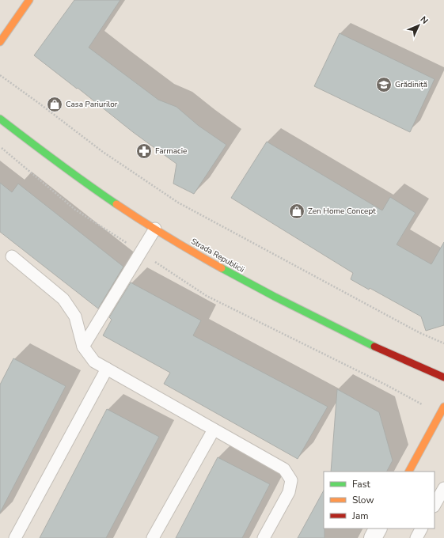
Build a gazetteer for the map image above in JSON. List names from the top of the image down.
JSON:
{
  "streets": {
    "main road": ["Strada Republicii"]
  },
  "places": {
    "school or university": ["Grădiniță"],
    "shop": ["Casa Pariurilor", "Zen Home Concept"],
    "pharmacy": ["Farmacie"]
  },
  "legend": ["Fast", "Slow", "Jam"],
  "north": "top right"
}
